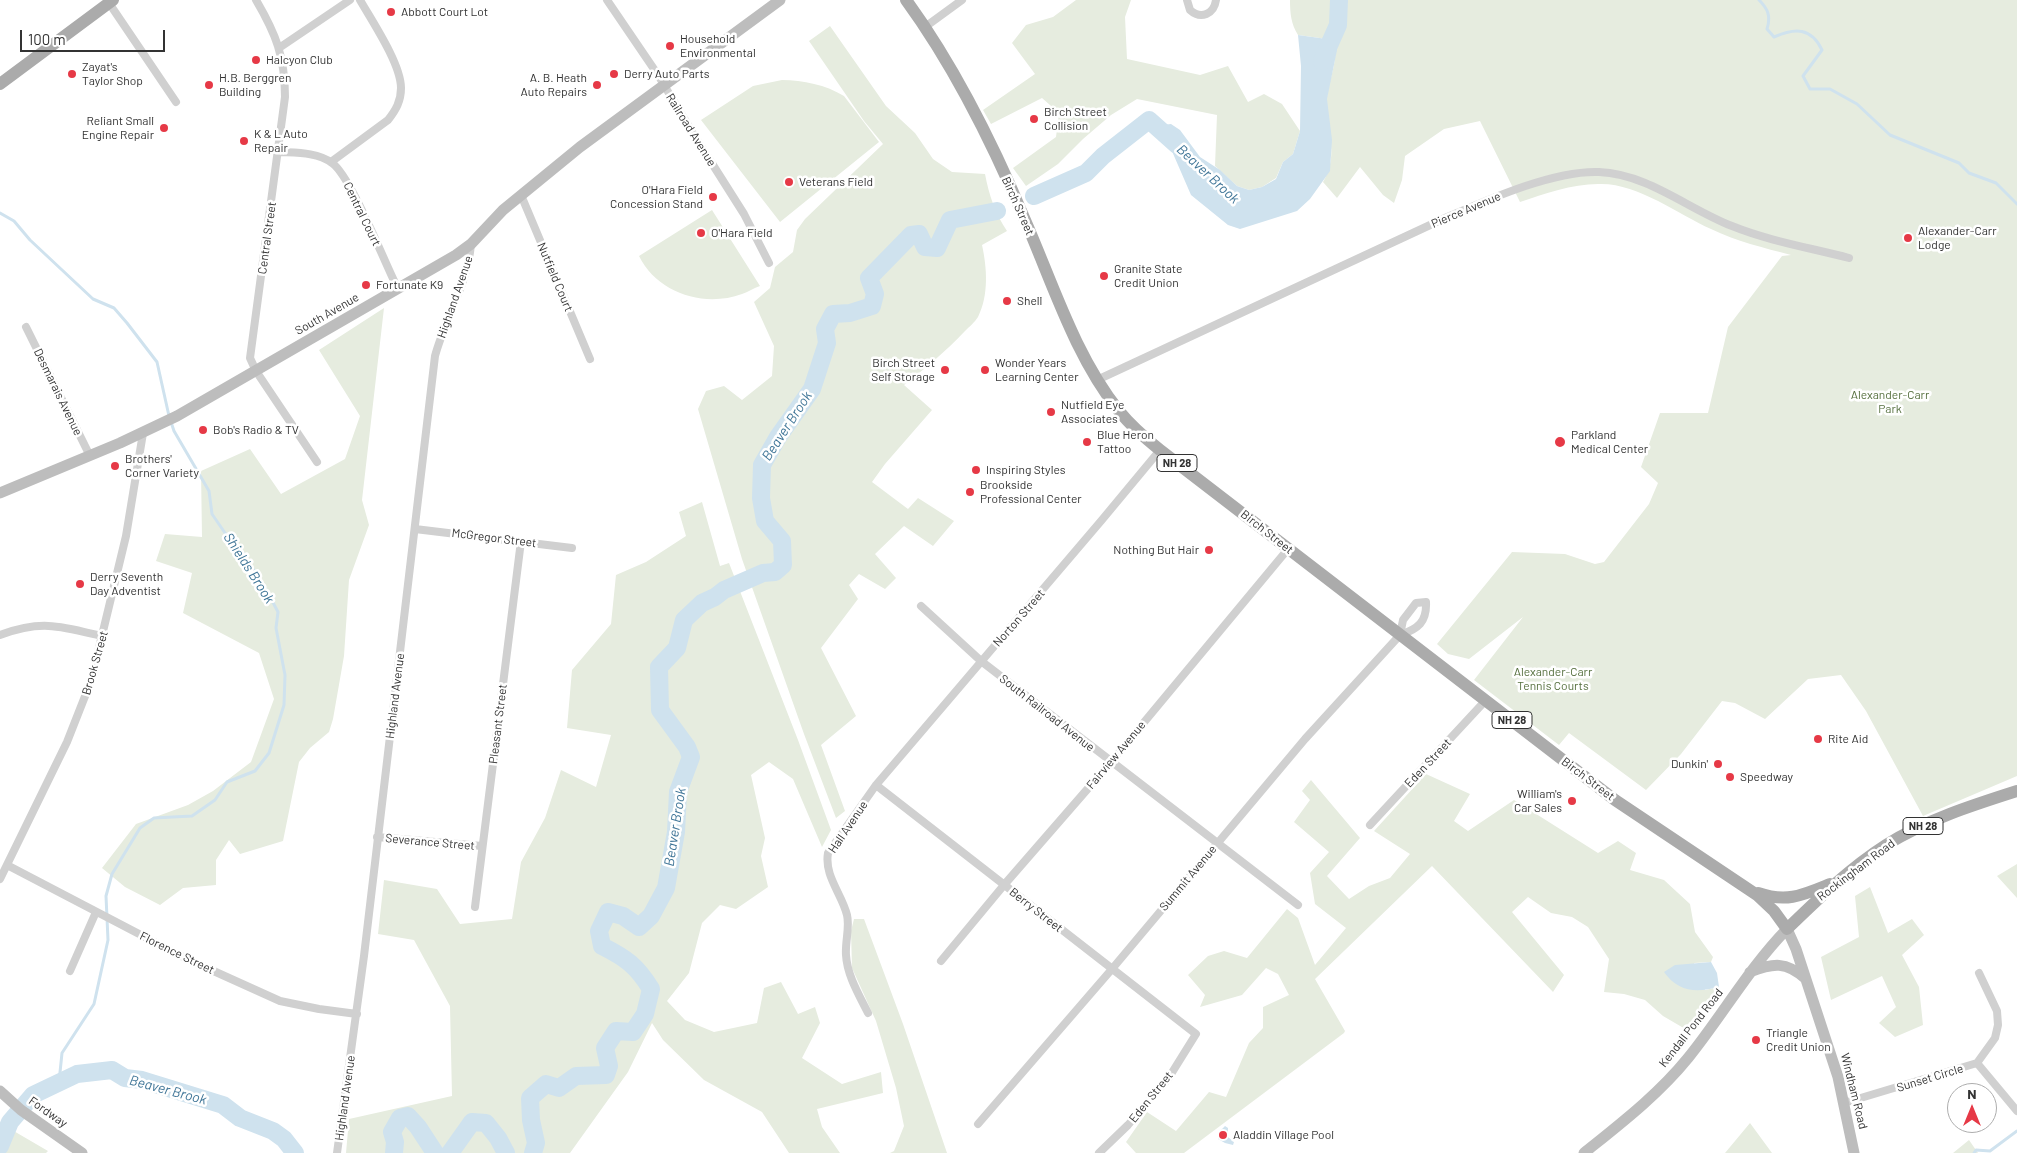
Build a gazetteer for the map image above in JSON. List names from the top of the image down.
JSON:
{
  "streets": {
    "main road": ["Birch Street", "NH 28", "Rockingham Road"],
    "street": [
      "Railroad Avenue",
      "Pierce Avenue",
      "Central Court",
      "Central Street",
      "Nutfield Court",
      "Highland Avenue",
      "South Avenue",
      "Desmarais Avenue",
      "McGregor Street",
      "Norton Street",
      "Brook Street",
      "South Railroad Avenue",
      "Pleasant Street",
      "Fairview Avenue",
      "Eden Street",
      "Hall Avenue",
      "Severance Street",
      "Summit Avenue",
      "Berry Street",
      "Florence Street",
      "Kendall Pond Road",
      "Sunset Circle",
      "Windham Road",
      "Fordway"
    ]
  },
  "crossings": [
    ["Railroad Avenue", "South Avenue"],
    ["Birch Street", "Pierce Avenue"],
    ["Birch Street", "NH 28"],
    ["Birch Street", "Norton Street"],
    ["Birch Street", "Fairview Avenue"],
    ["Birch Street", "Eden Street"],
    ["Birch Street", "Rockingham Road"],
    ["Birch Street", "Summit Avenue"],
    ["Birch Street", "Kendall Pond Road"],
    ["Birch Street", "Windham Road"],
    ["Central Court", "South Avenue"],
    ["Central Street", "South Avenue"],
    ["Nutfield Court", "South Avenue"],
    ["Highland Avenue", "South Avenue"],
    ["Highland Avenue", "McGregor Street"],
    ["Highland Avenue", "Severance Street"],
    ["Highland Avenue", "Florence Street"],
    ["South Avenue", "Desmarais Avenue"],
    ["South Avenue", "Brook Street"],
    ["NH 28", "Rockingham Road"],
    ["McGregor Street", "Pleasant Street"],
    ["Norton Street", "South Railroad Avenue"],
    ["Norton Street", "Hall Avenue"],
    ["Norton Street", "Berry Street"],
    ["Brook Street", "Florence Street"],
    ["South Railroad Avenue", "Fairview Avenue"],
    ["South Railroad Avenue", "Summit Avenue"],
    ["Pleasant Street", "Severance Street"],
    ["Fairview Avenue", "Berry Street"],
    ["Eden Street", "Berry Street"],
    ["Hall Avenue", "Berry Street"],
    ["Rockingham Road", "Kendall Pond Road"],
    ["Rockingham Road", "Windham Road"],
    ["Summit Avenue", "Berry Street"],
    ["Kendall Pond Road", "Windham Road"],
    ["Sunset Circle", "Windham Road"]
  ],
  "water": ["Beaver Brook", "Shields Brook"],
  "parks": ["Alexander-Carr Park", "Alexander-Carr Tennis Courts"],
  "places": [
    "Abbott Court Lot",
    "Household Environmental",
    "Halcyon Club",
    "Zayat's Taylor Shop",
    "Derry Auto Parts",
    "H.B. Berggren Building",
    "A. B. Heath Auto Repairs",
    "Birch Street Collision",
    "Reliant Small Engine Repair",
    "K & L Auto Repair",
    "Veterans Field",
    "O'Hara Field Concession Stand",
    "O'Hara Field",
    "Alexander-Carr Lodge",
    "Granite State Credit Union",
    "Fortunate K9",
    "Shell",
    "Birch Street Self Storage",
    "Wonder Years Learning Center",
    "Nutfield Eye Associates",
    "Bob's Radio & TV",
    "Blue Heron Tattoo",
    "Parkland Medical Center",
    "Brothers' Corner Variety",
    "Inspiring Styles",
    "Brookside Professional Center",
    "Nothing But Hair",
    "Derry Seventh Day Adventist",
    "Rite Aid",
    "Dunkin'",
    "Speedway",
    "William's Car Sales",
    "Triangle Credit Union",
    "Aladdin Village Pool"
  ],
  "scale_bar": "100 m",
  "north": "top"
}
